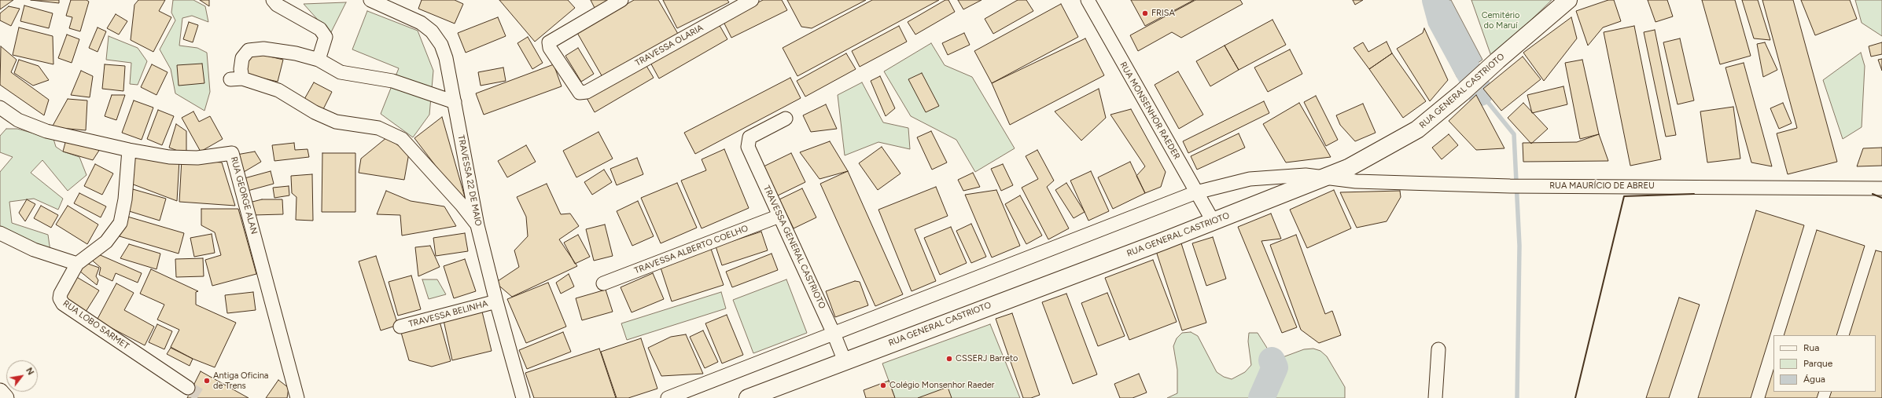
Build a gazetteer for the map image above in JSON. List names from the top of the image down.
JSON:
{
  "streets": {
    "main road": ["RUA GENERAL CASTRIOTO"],
    "street": [
      "TRAVESSA OLARIA",
      "RUA MONSENHOR RAEDER",
      "TRAVESSA 22 DE MAIO",
      "RUA MAURÍCIO DE ABREU",
      "RUA GEORGE ALAN",
      "TRAVESSA GENERAL CASTRIOTO",
      "TRAVESSA ALBERTO COELHO",
      "TRAVESSA BELINHA",
      "RUA LOBO SARMET"
    ]
  },
  "crossings": [
    ["RUA GENERAL CASTRIOTO", "RUA MONSENHOR RAEDER"],
    ["RUA GENERAL CASTRIOTO", "RUA MAURÍCIO DE ABREU"],
    ["RUA GENERAL CASTRIOTO", "TRAVESSA GENERAL CASTRIOTO"],
    ["RUA MONSENHOR RAEDER", "RUA MAURÍCIO DE ABREU"],
    ["TRAVESSA 22 DE MAIO", "TRAVESSA BELINHA"],
    ["RUA MAURÍCIO DE ABREU", "TRAVESSA GENERAL CASTRIOTO"],
    ["TRAVESSA GENERAL CASTRIOTO", "TRAVESSA ALBERTO COELHO"]
  ],
  "parks": ["Cemitério do Maruí"],
  "places": [
    "FRISA",
    "CSSERJ Barreto",
    "Antiga Oficina de Trens",
    "Colégio Monsenhor Raeder"
  ],
  "legend": ["Rua", "Parque", "Água"],
  "north": "top right"
}
